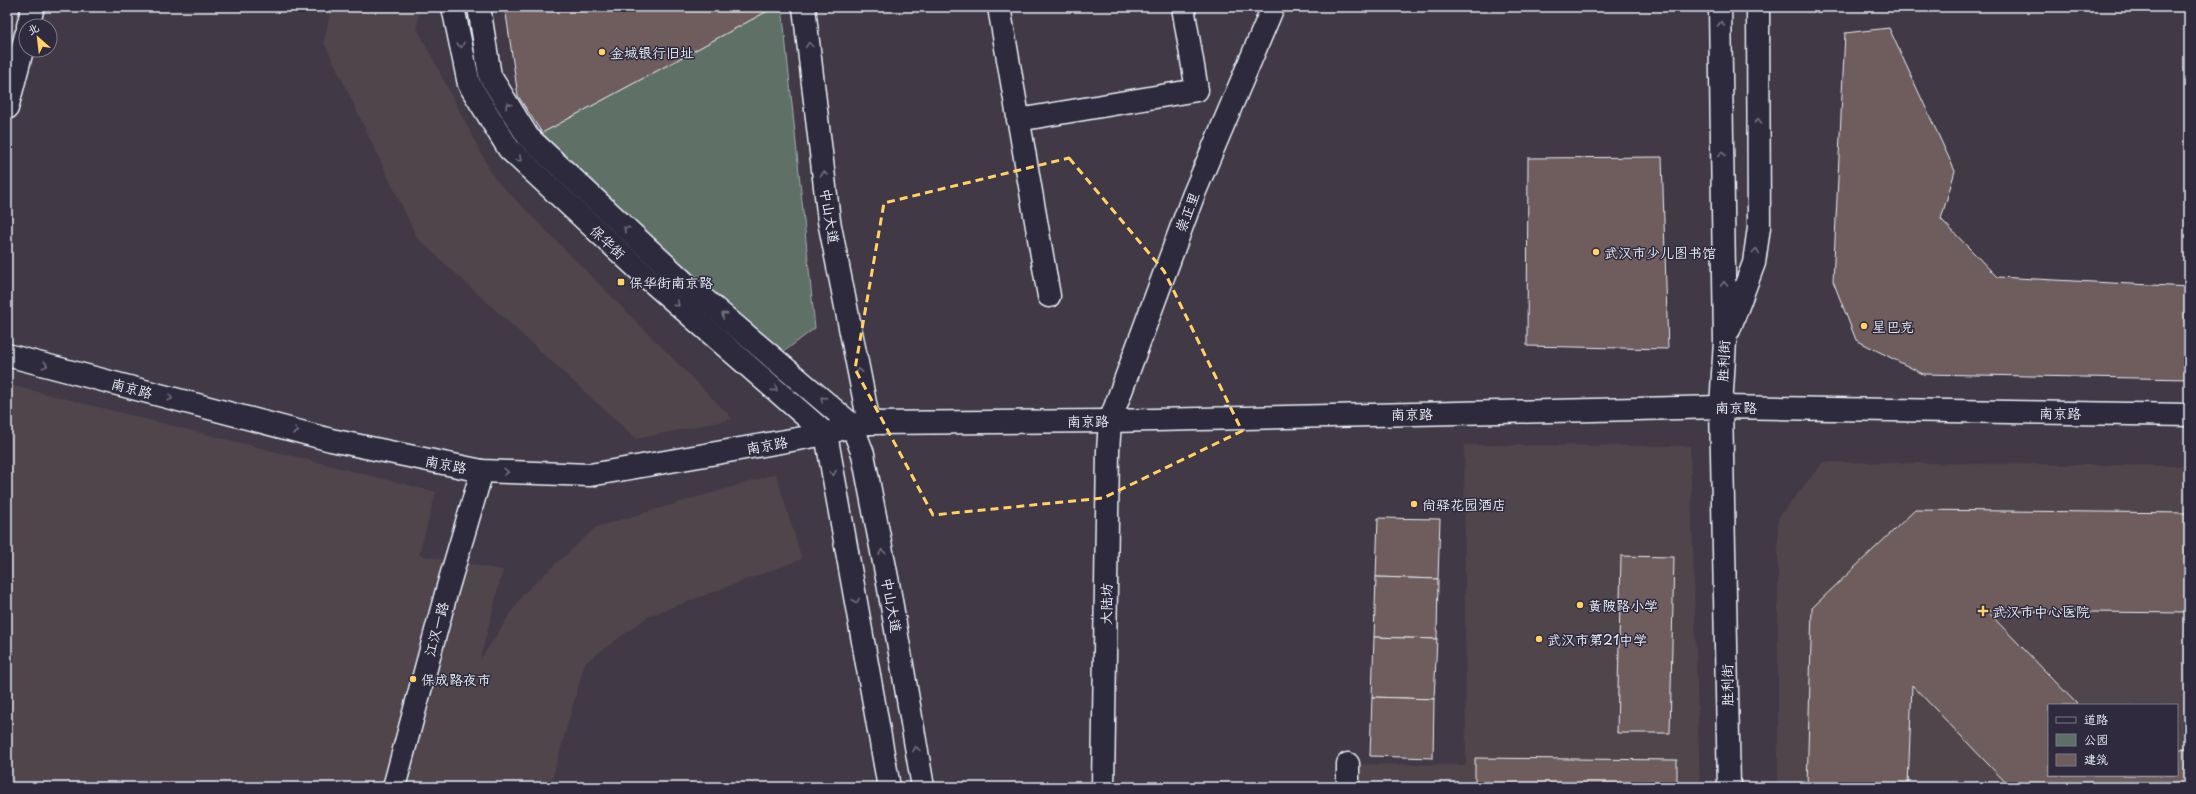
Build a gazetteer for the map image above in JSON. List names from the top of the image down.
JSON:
{
  "streets": {
    "street": [
      "崇正里",
      "中山大道",
      "保华街",
      "胜利街",
      "南京路",
      "大陆坊",
      "江汉一路"
    ]
  },
  "crossings": [
    ["崇正里", "南京路"],
    ["崇正里", "大陆坊"],
    ["中山大道", "保华街"],
    ["中山大道", "南京路"],
    ["保华街", "南京路"],
    ["胜利街", "南京路"],
    ["南京路", "大陆坊"],
    ["南京路", "江汉一路"]
  ],
  "one_way": ["南京路"],
  "places": {
    "other": [
      "金城银行旧址",
      "武汉市少儿图书馆",
      "星巴克",
      "尚驿花园酒店",
      "黄陂路小学",
      "武汉市第21中学",
      "保成路夜市"
    ],
    "transit": ["保华街南京路"],
    "health": ["武汉市中心医院"]
  },
  "legend": ["道路", "公园", "建筑"],
  "north": "top left"
}
